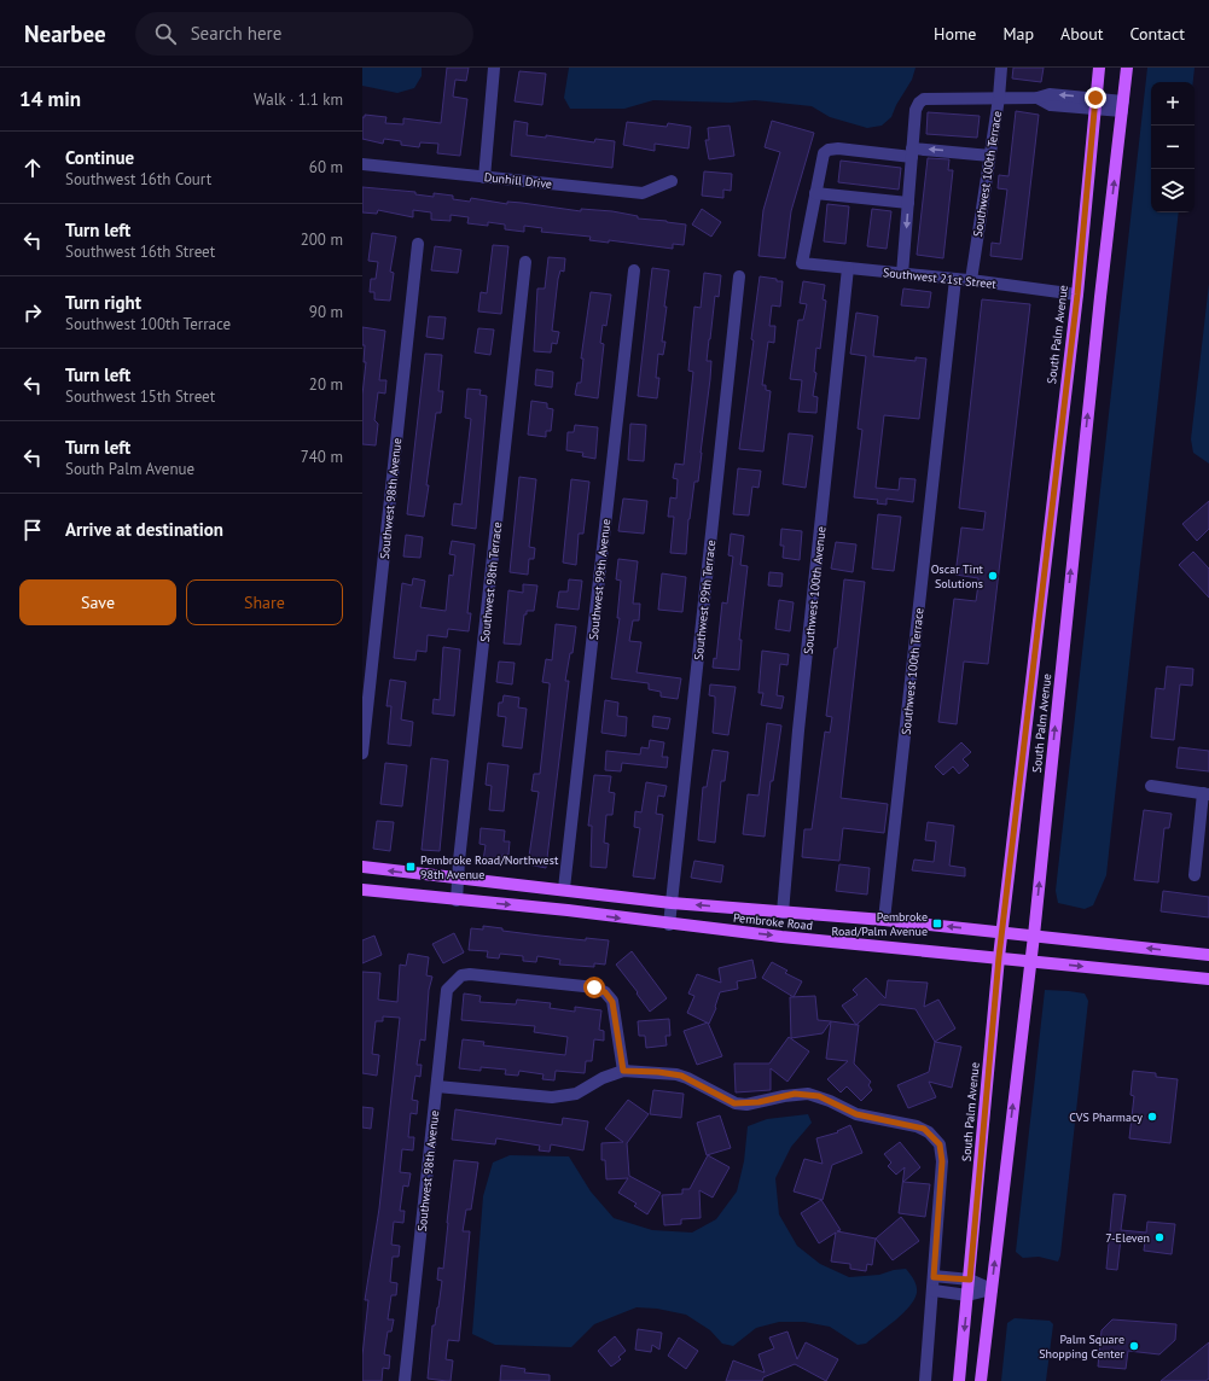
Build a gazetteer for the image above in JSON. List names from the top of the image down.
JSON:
{
  "streets": {
    "main road": ["South Palm Avenue", "Pembroke Road"],
    "street": [
      "Southwest 100th Terrace",
      "Dunhill Drive",
      "Southwest 21st Street",
      "Southwest 98th Avenue",
      "Southwest 99th Avenue",
      "Southwest 98th Terrace",
      "Southwest 100th Avenue",
      "Southwest 99th Terrace"
    ]
  },
  "crossings": [
    ["Southwest 100th Terrace", "Southwest 21st Street"],
    ["Southwest 100th Terrace", "Pembroke Road"],
    ["Southwest 21st Street", "South Palm Avenue"],
    ["Southwest 21st Street", "Southwest 100th Avenue"],
    ["South Palm Avenue", "Pembroke Road"],
    ["Southwest 99th Avenue", "Pembroke Road"],
    ["Southwest 98th Terrace", "Pembroke Road"],
    ["Southwest 100th Avenue", "Pembroke Road"],
    ["Southwest 99th Terrace", "Pembroke Road"]
  ],
  "places": {
    "other": [
      "Oscar Tint Solutions",
      "CVS Pharmacy",
      "7-Eleven",
      "Palm Square Shopping Center"
    ],
    "transit": ["Pembroke Road/Northwest 98th Avenue", "Pembroke Road/Palm Avenue"]
  },
  "page": {
    "header": "Nearbee",
    "search": "Search here",
    "nav": [
      "Home",
      "Map",
      "About",
      "Contact"
    ],
    "heading": ["14 min", "Walk · 1.1 km"],
    "map_buttons": ["+", "−"],
    "list": [
      ["Continue", "Southwest 16th Court", "60 m"],
      ["Turn left", "Southwest 16th Street", "200 m"],
      ["Turn right", "Southwest 100th Terrace", "90 m"],
      ["Turn left", "Southwest 15th Street", "20 m"],
      ["Turn left", "South Palm Avenue", "740 m"],
      "Arrive at destination"
    ],
    "buttons": ["Save", "Share"]
  }
}
